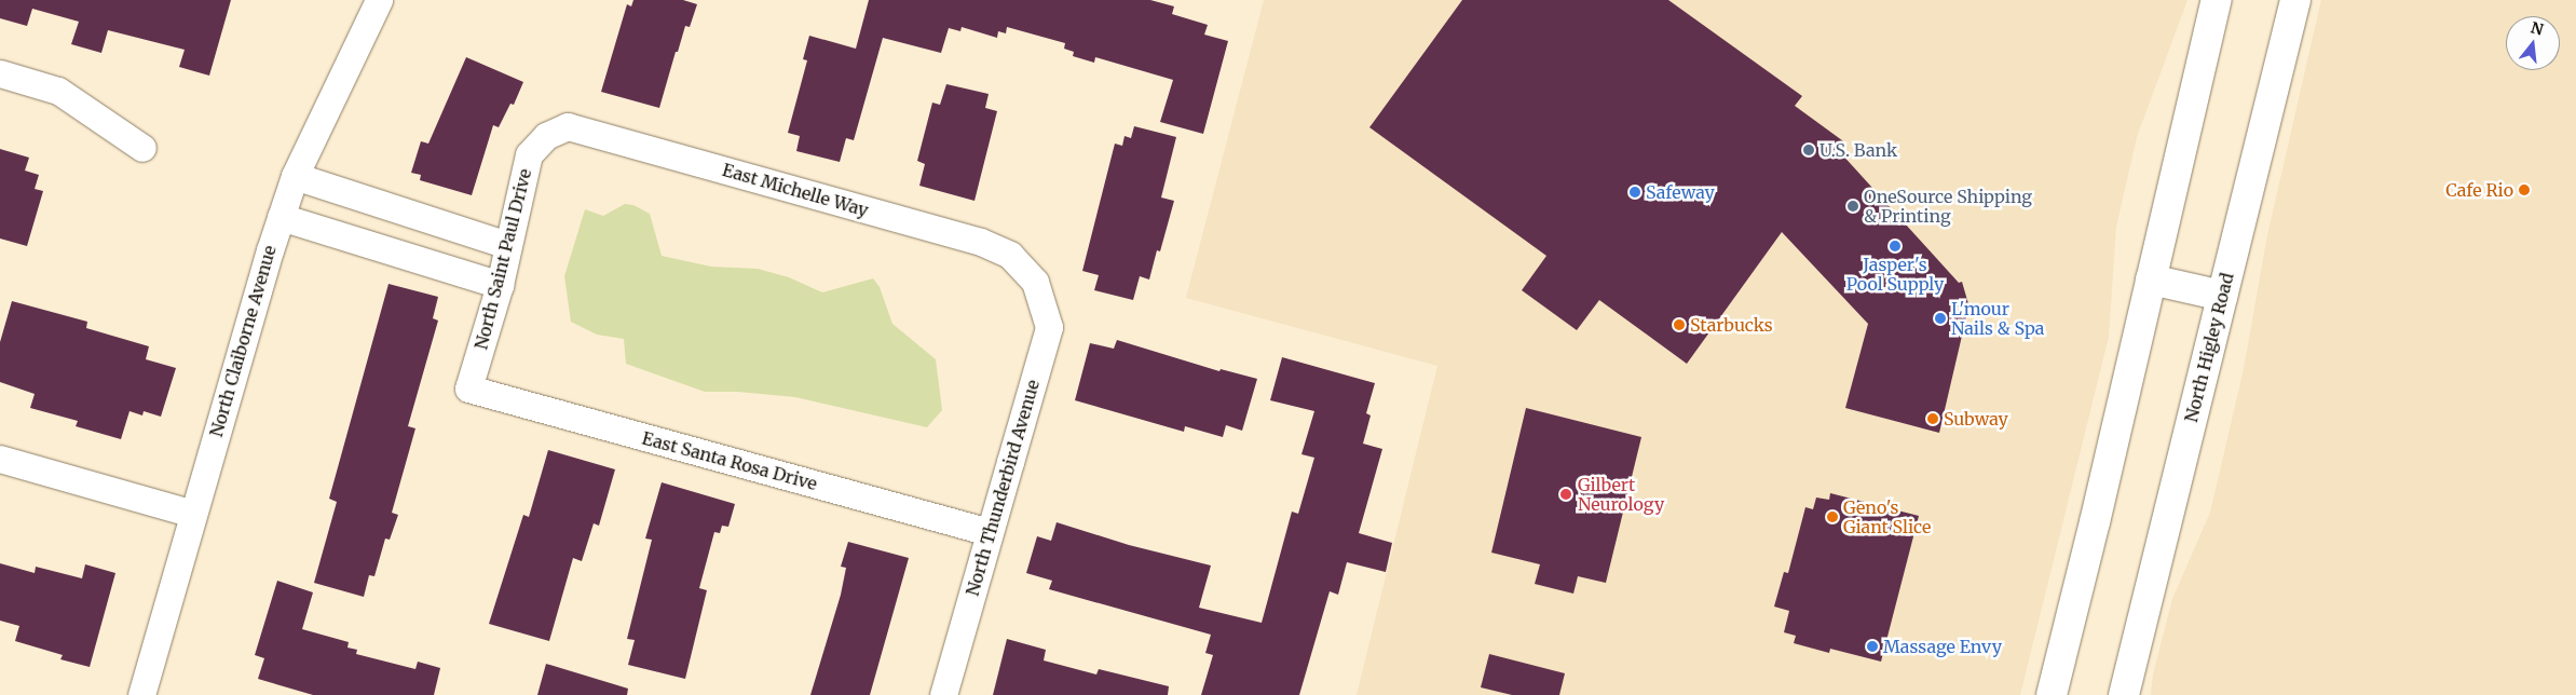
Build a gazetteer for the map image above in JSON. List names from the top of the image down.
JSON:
{
  "streets": {
    "main road": ["North Higley Road"],
    "street": [
      "East Michelle Way",
      "North Saint Paul Drive",
      "North Claiborne Avenue",
      "East Santa Rosa Drive",
      "North Thunderbird Avenue"
    ]
  },
  "crossings": [
    ["East Michelle Way", "North Saint Paul Drive"],
    ["East Michelle Way", "North Thunderbird Avenue"],
    ["North Saint Paul Drive", "East Santa Rosa Drive"],
    ["East Santa Rosa Drive", "North Thunderbird Avenue"]
  ],
  "places": [
    "U.S. Bank",
    "Cafe Rio",
    "Safeway",
    "OneSource Shipping & Printing",
    "Jasper's Pool Supply",
    "L'mour Nails & Spa",
    "Starbucks",
    "Subway",
    "Gilbert Neurology",
    "Geno's Giant Slice",
    "Massage Envy"
  ],
  "north": "top"
}
